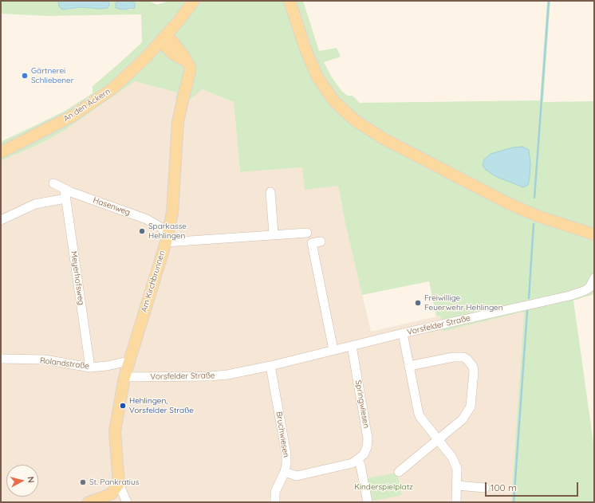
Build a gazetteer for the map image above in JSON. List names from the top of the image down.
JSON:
{
  "streets": {
    "main road": ["An den Äckern", "Am Kirchbrunnen"],
    "street": [
      "Hasenweg",
      "Meyerhofsweg",
      "Vorsfelder Straße",
      "Rolandstraße",
      "Springwiesen",
      "Bruchwiesen"
    ]
  },
  "crossings": [
    ["An den Äckern", "Am Kirchbrunnen"],
    ["Hasenweg", "Meyerhofsweg"],
    ["Hasenweg", "Am Kirchbrunnen"],
    ["Meyerhofsweg", "Rolandstraße"],
    ["Am Kirchbrunnen", "Vorsfelder Straße"],
    ["Am Kirchbrunnen", "Rolandstraße"],
    ["Vorsfelder Straße", "Springwiesen"],
    ["Vorsfelder Straße", "Bruchwiesen"]
  ],
  "parks": ["Kinderspielplatz"],
  "places": [
    "Gärtnerei Schliebener",
    "Sparkasse Hehlingen",
    "Freiwillige Feuerwehr Hehlingen",
    "Hehlingen, Vorsfelder Straße",
    "St. Pankratius"
  ],
  "scale_bar": "100 m",
  "north": "right"
}
